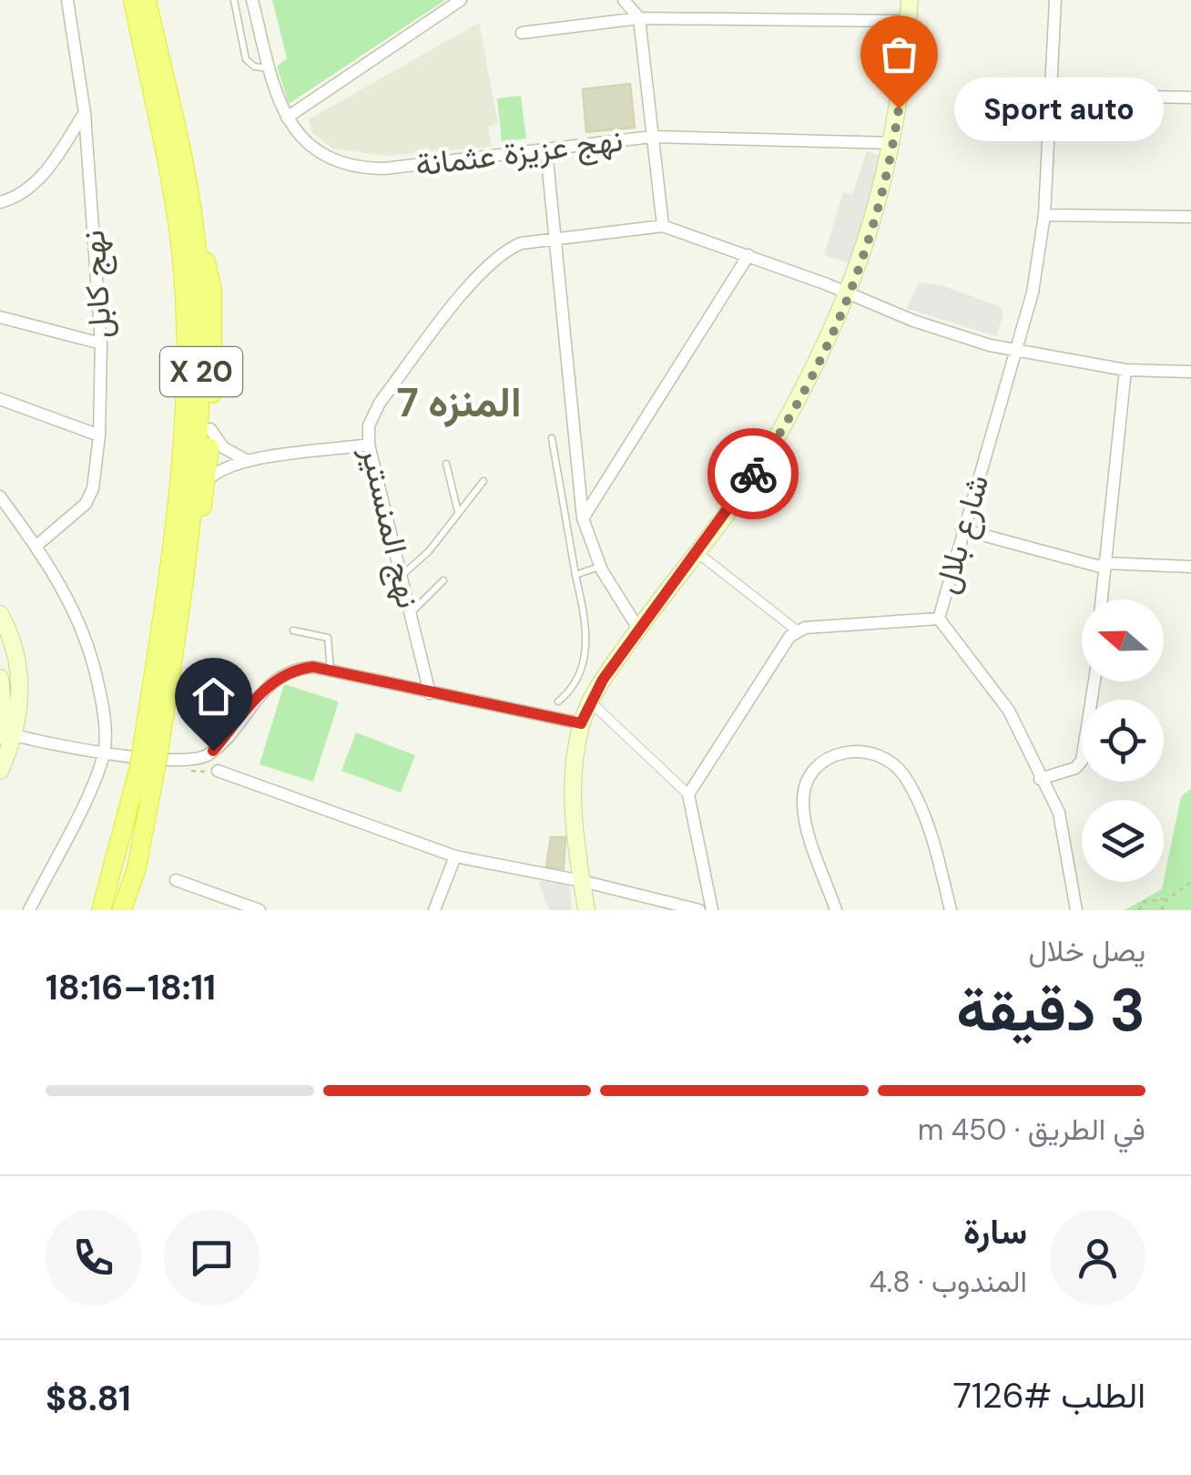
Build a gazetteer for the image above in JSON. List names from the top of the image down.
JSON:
{
  "streets": {
    "highway": ["X 20"],
    "street": [
      "نهج عزيزة عثمانة",
      "نهج كابل",
      "نهج المنستير",
      "شارع بلال"
    ]
  },
  "crossings": [
    ["نهج المنستير", "شارع بلال"]
  ],
  "districts": ["المنزه 7"],
  "places": ["Sport auto"],
  "north": "left",
  "page": {
    "bubble": "Sport auto",
    "heading": ["3 دقيقة", "يصل خلال", "18:11–18:16"],
    "panel": [
      "سارة",
      "المندوب · 4.8",
      "الطلب #7126",
      "$8.81"
    ],
    "bar": "في الطريق · 450 m"
  }
}
